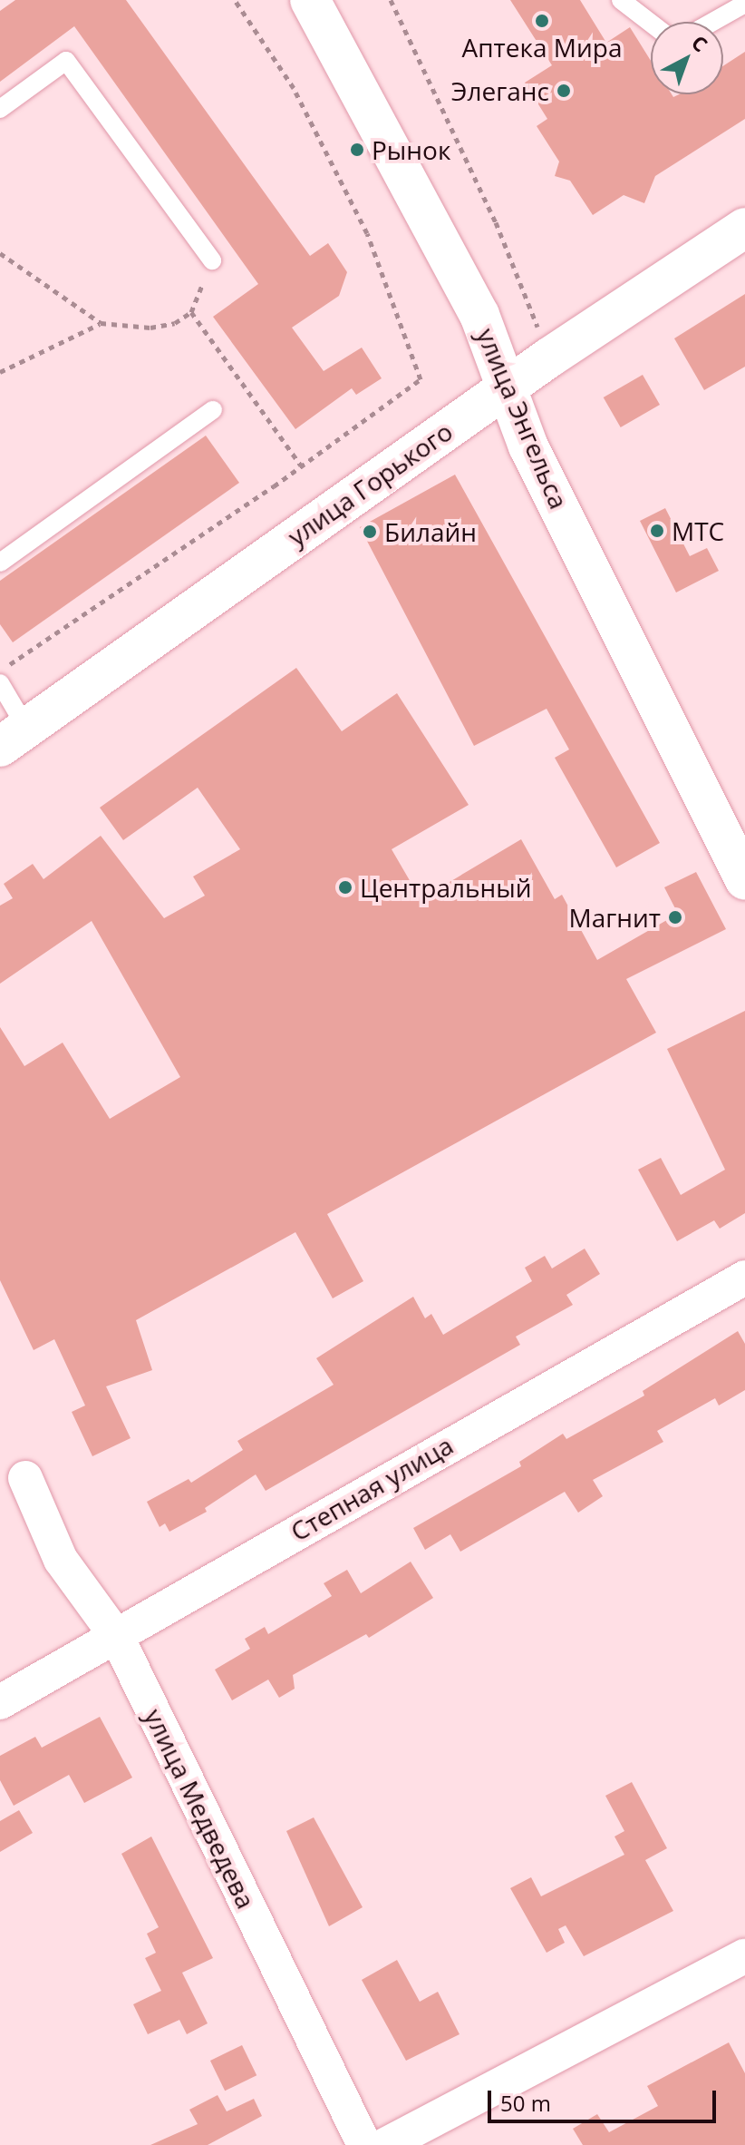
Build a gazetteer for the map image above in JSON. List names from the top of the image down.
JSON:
{
  "streets": {
    "street": [
      "улица Энгельса",
      "улица Горького",
      "Степная улица",
      "улица Медведева"
    ]
  },
  "crossings": [
    ["улица Энгельса", "улица Горького"],
    ["Степная улица", "улица Медведева"]
  ],
  "places": [
    "Аптека Мира",
    "Элеганс",
    "Рынок",
    "МТС",
    "Билайн",
    "Центральный",
    "Магнит"
  ],
  "scale_bar": "50 m",
  "north": "top right"
}
